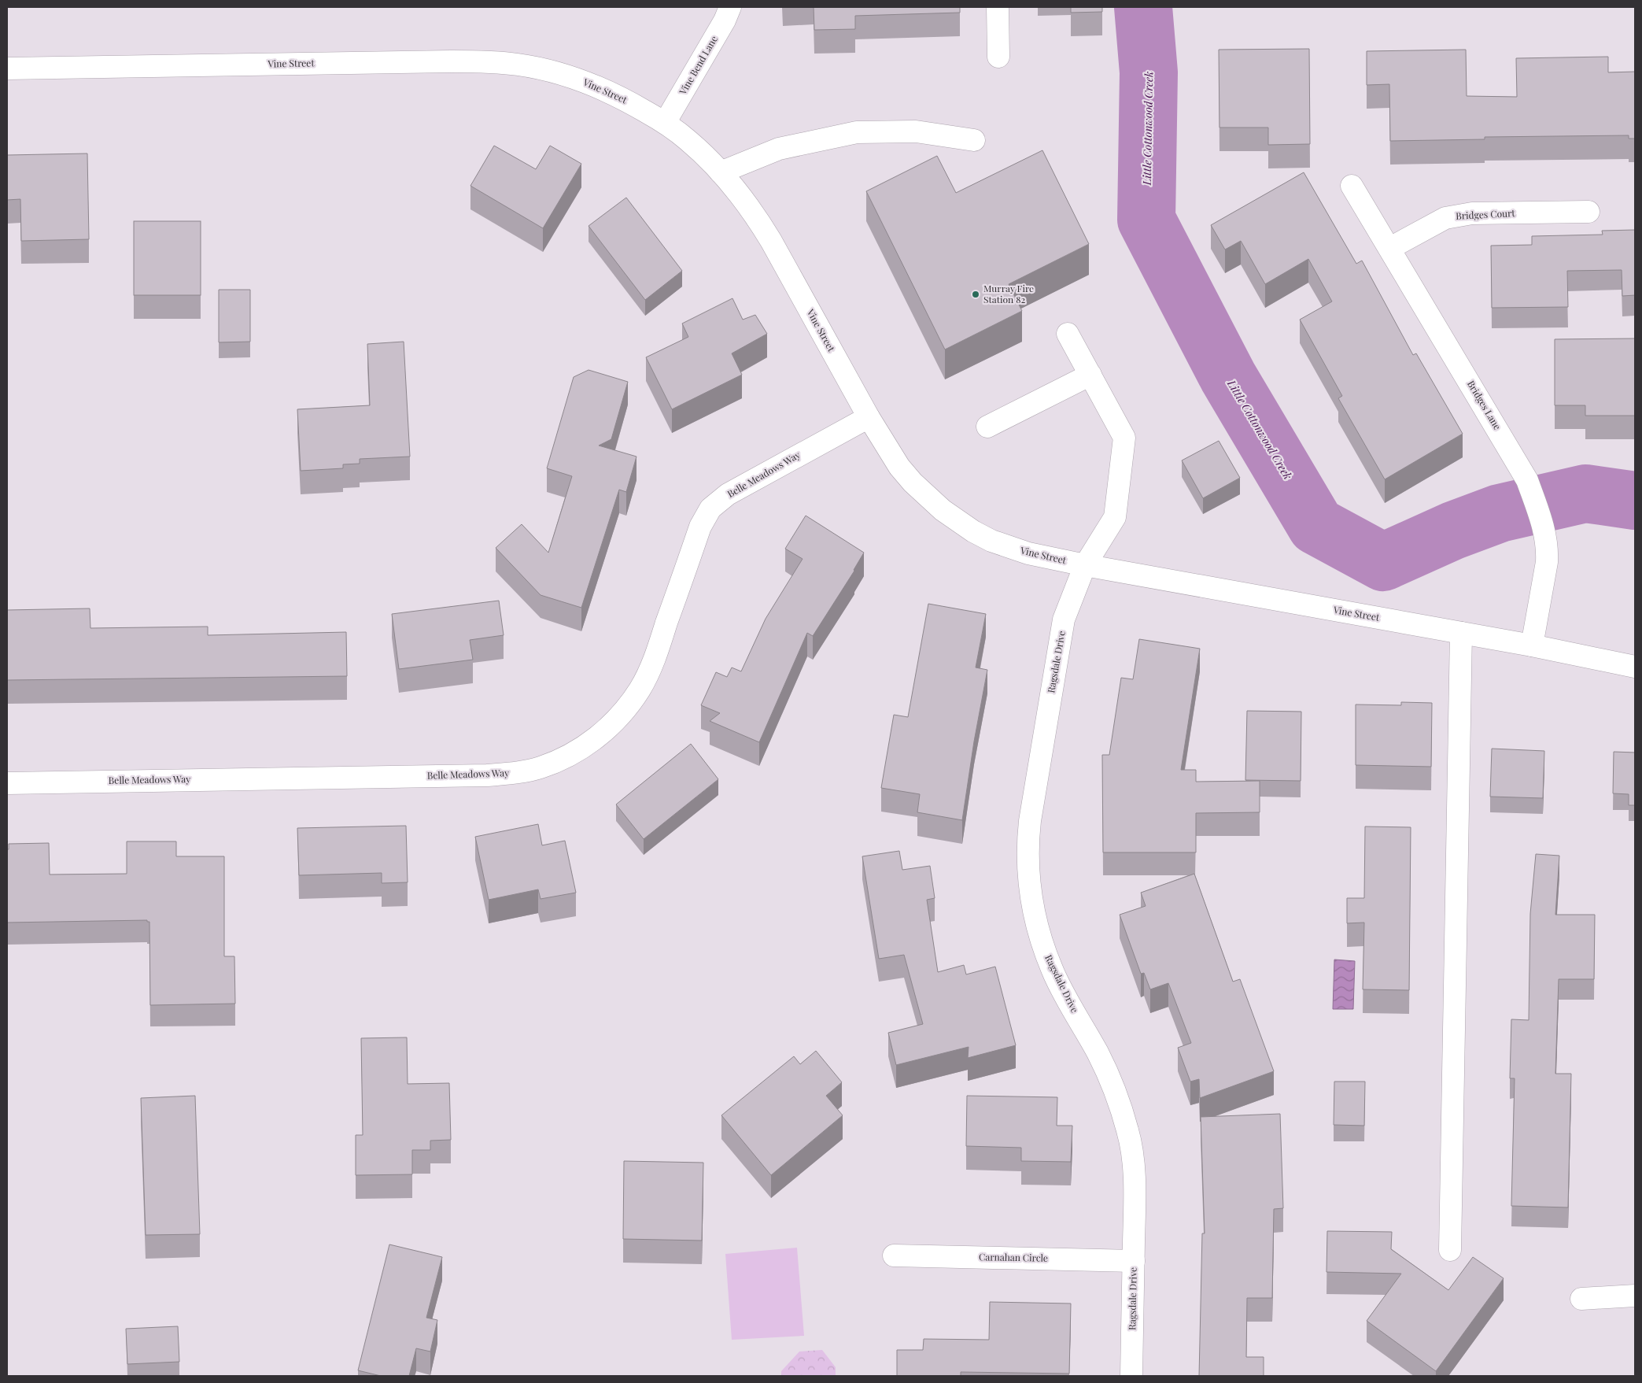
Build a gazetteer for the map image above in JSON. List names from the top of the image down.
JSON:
{
  "streets": {
    "street": [
      "Vine Street",
      "Vine Bend Lane",
      "Bridges Court",
      "Bridges Lane",
      "Belle Meadows Way",
      "Ragsdale Drive",
      "Carnahan Circle"
    ]
  },
  "crossings": [
    ["Vine Street", "Vine Bend Lane"],
    ["Vine Street", "Bridges Lane"],
    ["Vine Street", "Belle Meadows Way"],
    ["Vine Street", "Ragsdale Drive"],
    ["Bridges Court", "Bridges Lane"],
    ["Ragsdale Drive", "Carnahan Circle"]
  ],
  "water": ["Little Cottonwood Creek"],
  "places": ["Murray Fire Station 82"]
}
